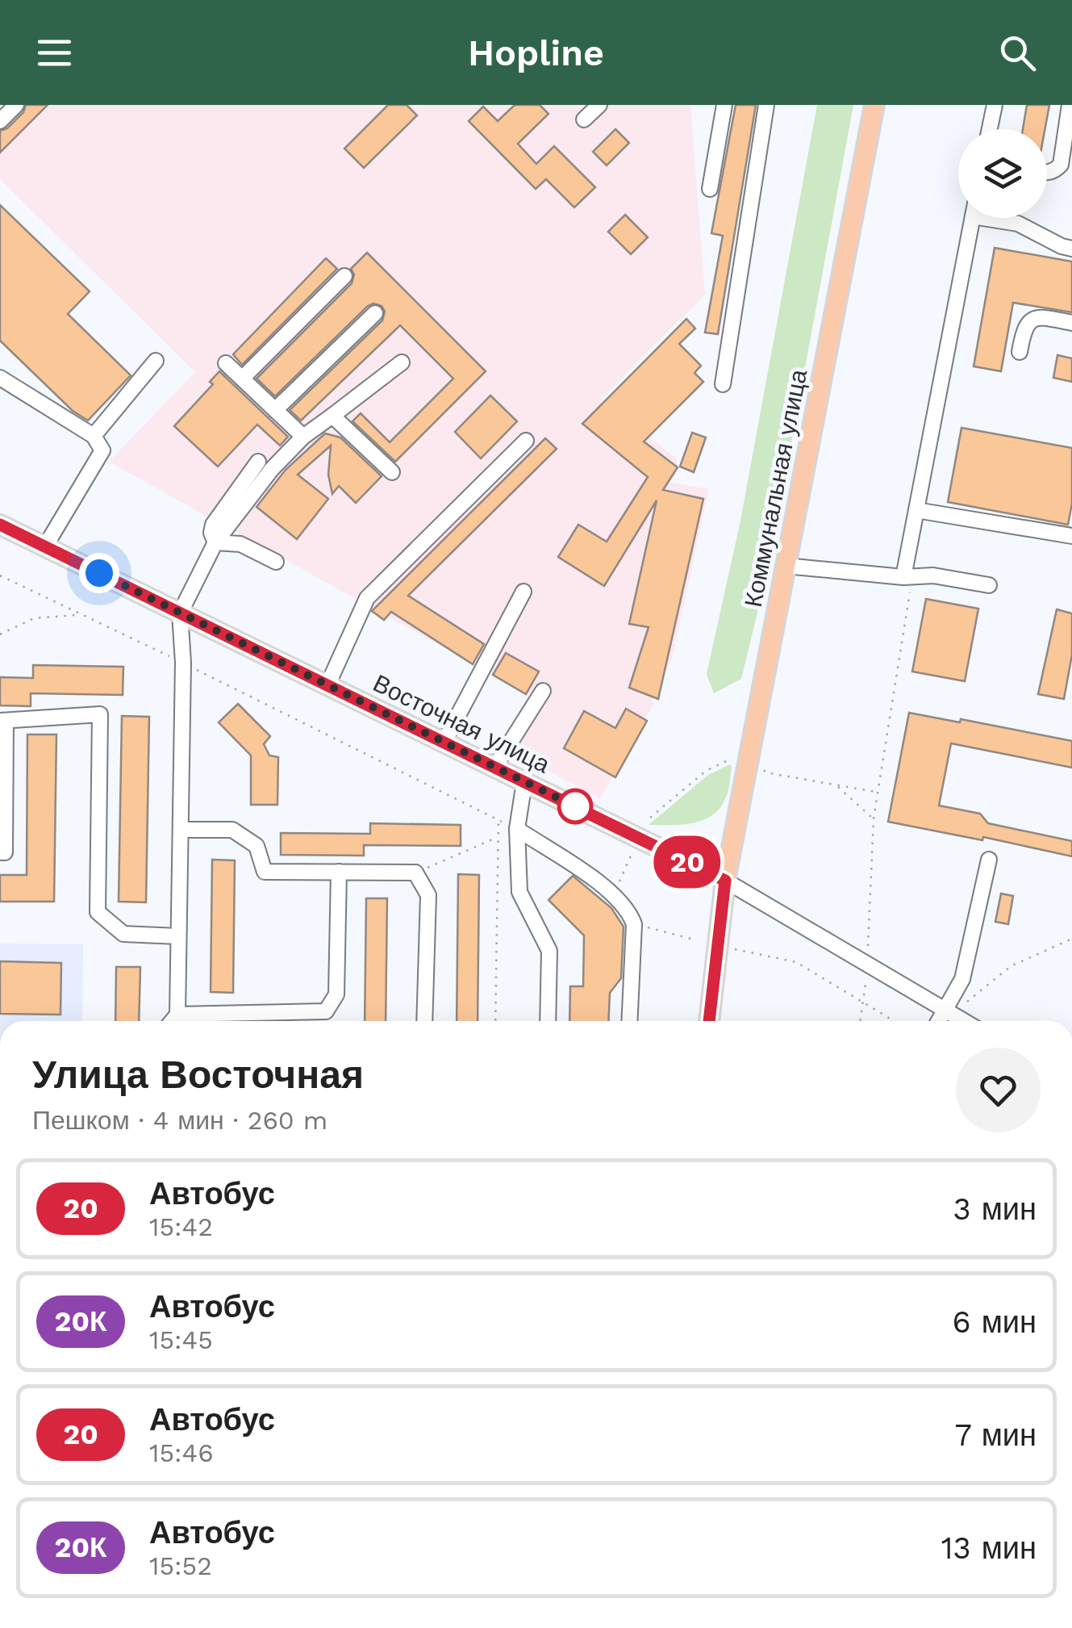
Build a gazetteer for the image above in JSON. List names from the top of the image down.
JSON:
{
  "streets": {
    "main road": ["Коммунальная улица", "Восточная улица"]
  },
  "crossings": [
    ["Коммунальная улица", "Восточная улица"]
  ],
  "lines": ["bus line 20"],
  "page": {
    "header": "Hopline",
    "on_map": "20",
    "heading": ["Улица Восточная", "Пешком · 4 мин · 260 m"],
    "list": [
      {
        "mark": "20",
        "name": "Автобус",
        "note": "15:42",
        "value": "3 мин"
      },
      {
        "mark": "20К",
        "name": "Автобус",
        "note": "15:45",
        "value": "6 мин"
      },
      {
        "mark": "20",
        "name": "Автобус",
        "note": "15:46",
        "value": "7 мин"
      },
      {
        "mark": "20К",
        "name": "Автобус",
        "note": "15:52",
        "value": "13 мин"
      }
    ]
  }
}
